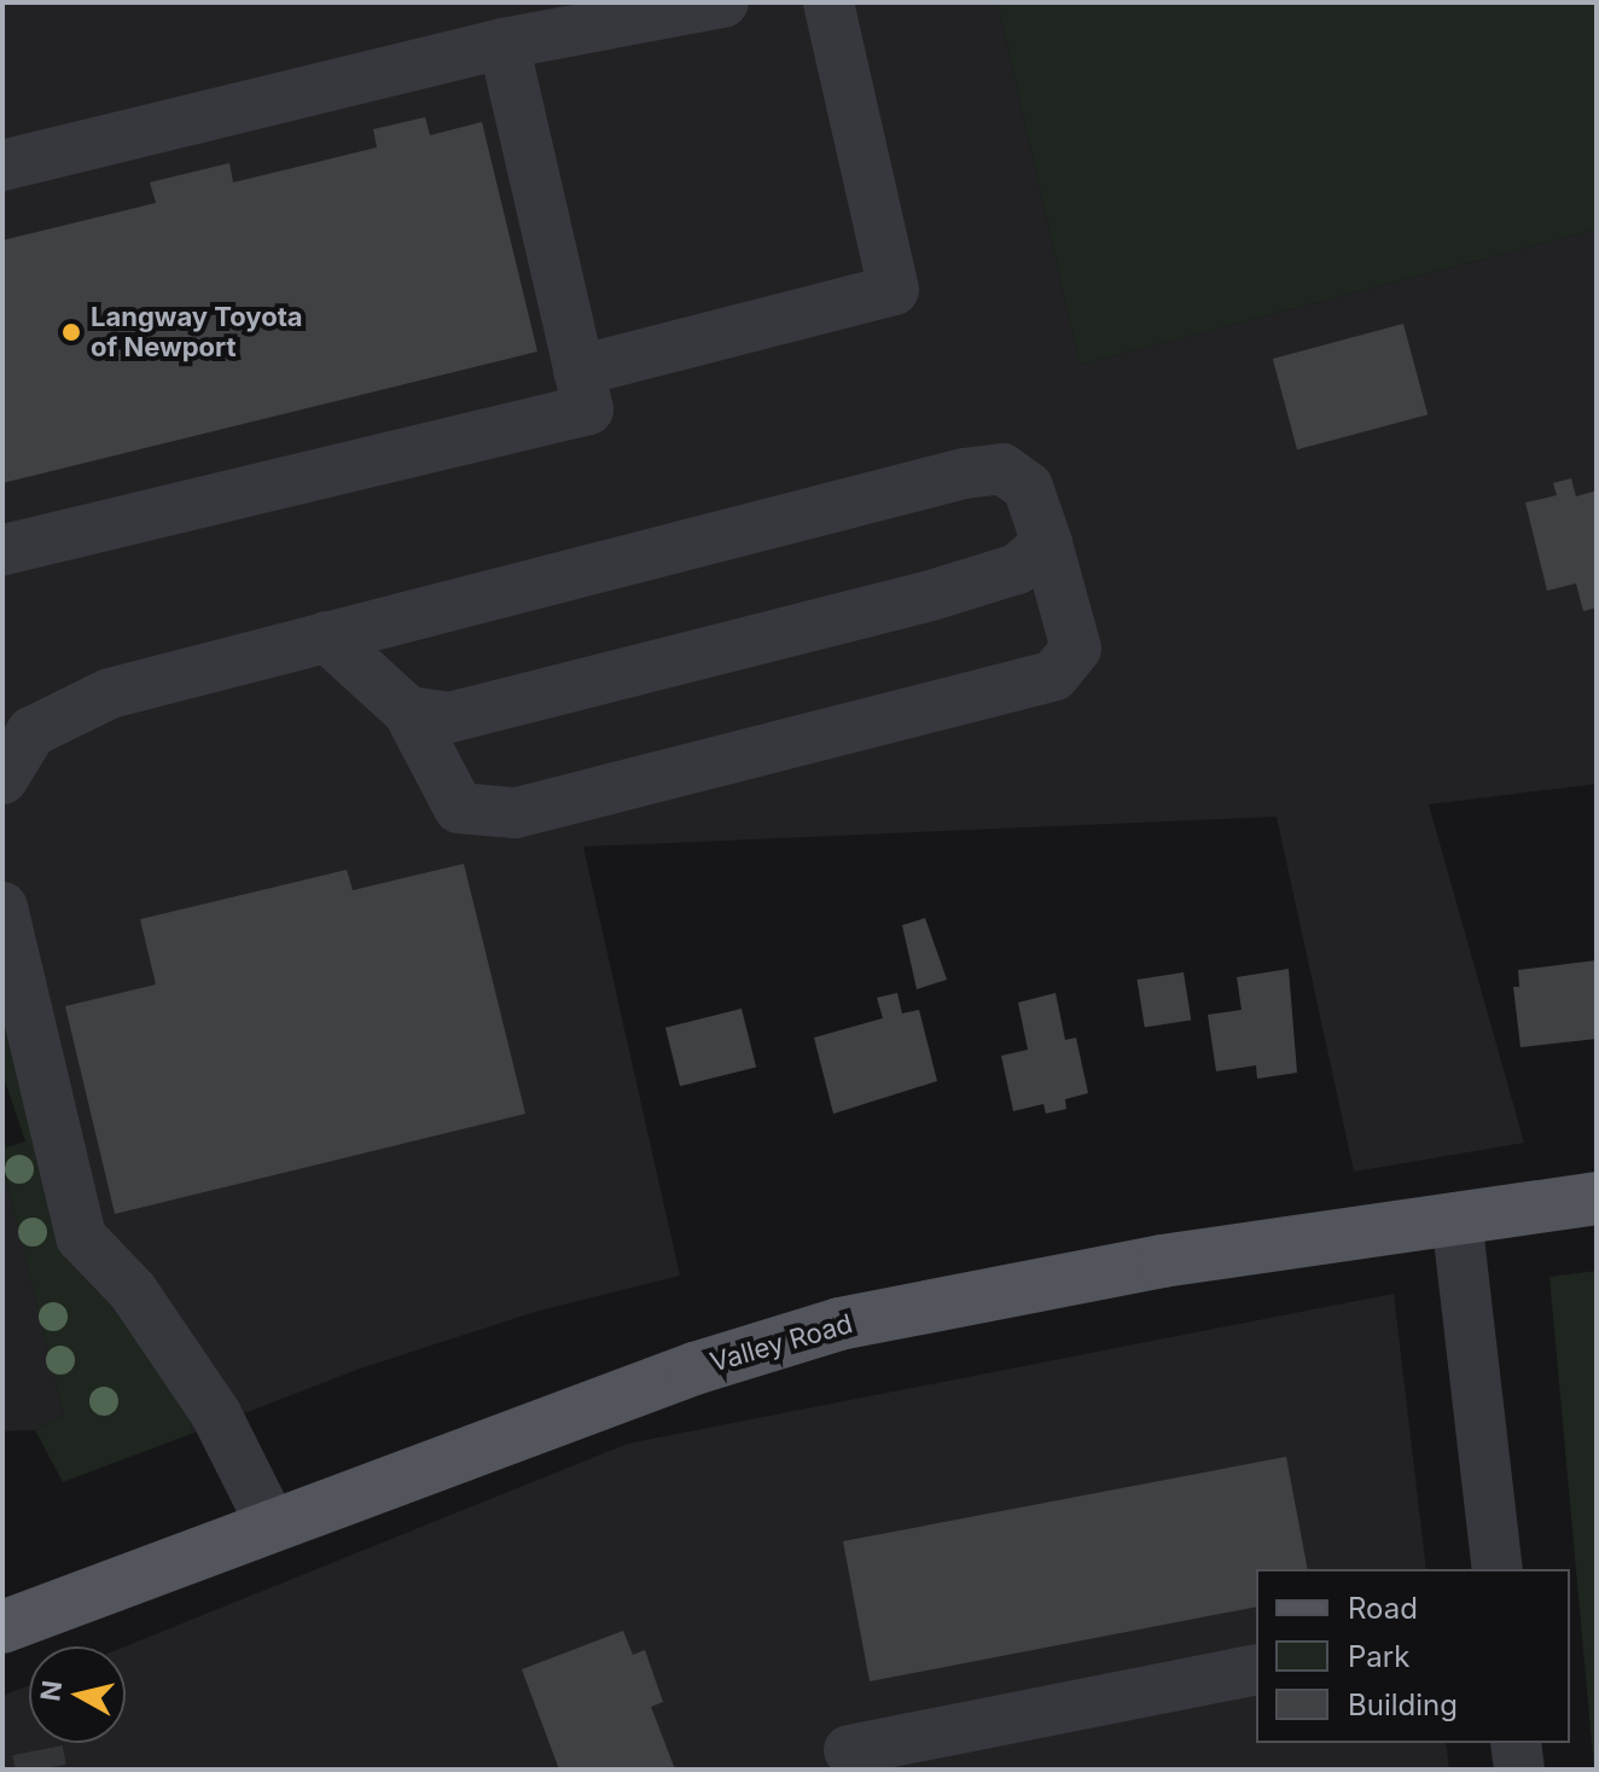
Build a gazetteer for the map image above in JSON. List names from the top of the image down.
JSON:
{
  "streets": {
    "main road": ["Valley Road"]
  },
  "places": ["Langway Toyota of Newport"],
  "legend": ["Road", "Park", "Building"],
  "north": "left"
}
